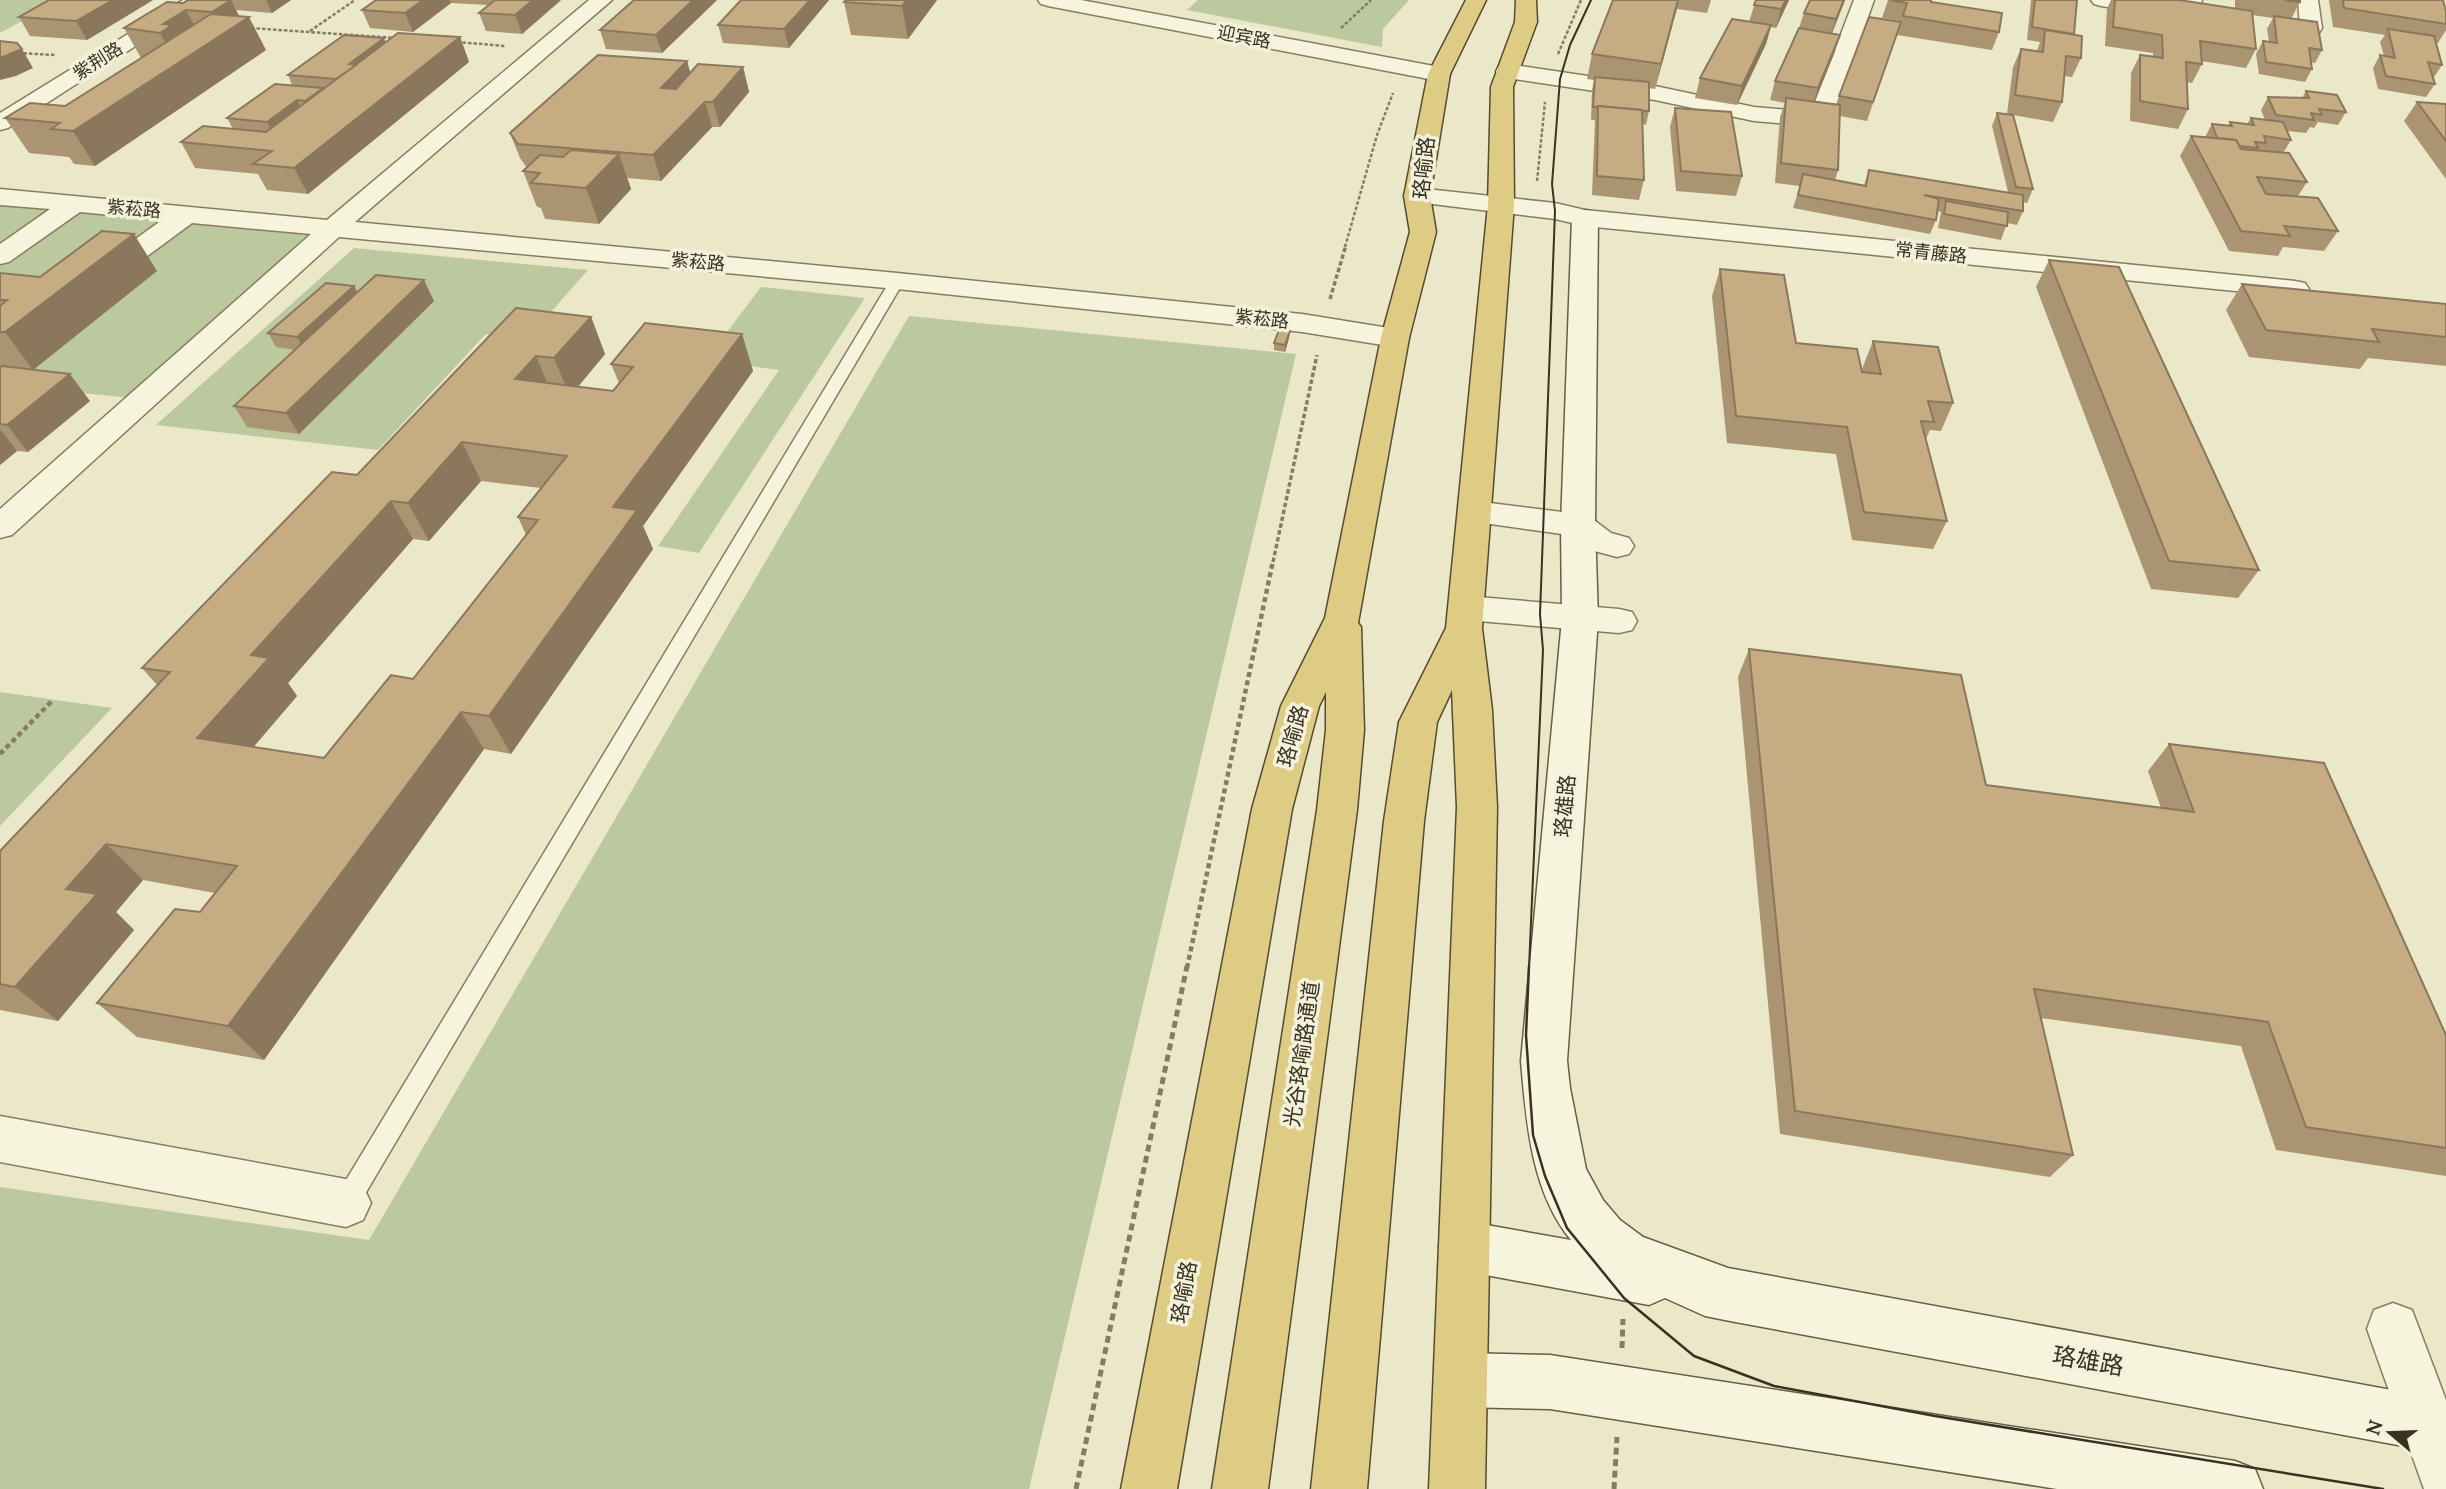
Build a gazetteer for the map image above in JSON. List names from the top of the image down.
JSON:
{
  "streets": {
    "highway": ["珞喻路", "光谷珞喻路通道"],
    "street": [
      "迎宾路",
      "紫荆路",
      "紫菘路",
      "常青藤路",
      "珞雄路"
    ]
  },
  "crossings": [
    ["迎宾路", "珞喻路"],
    ["珞喻路", "紫菘路"],
    ["珞喻路", "常青藤路"],
    ["珞喻路", "光谷珞喻路通道"],
    ["常青藤路", "珞雄路"]
  ],
  "north": "left"
}
